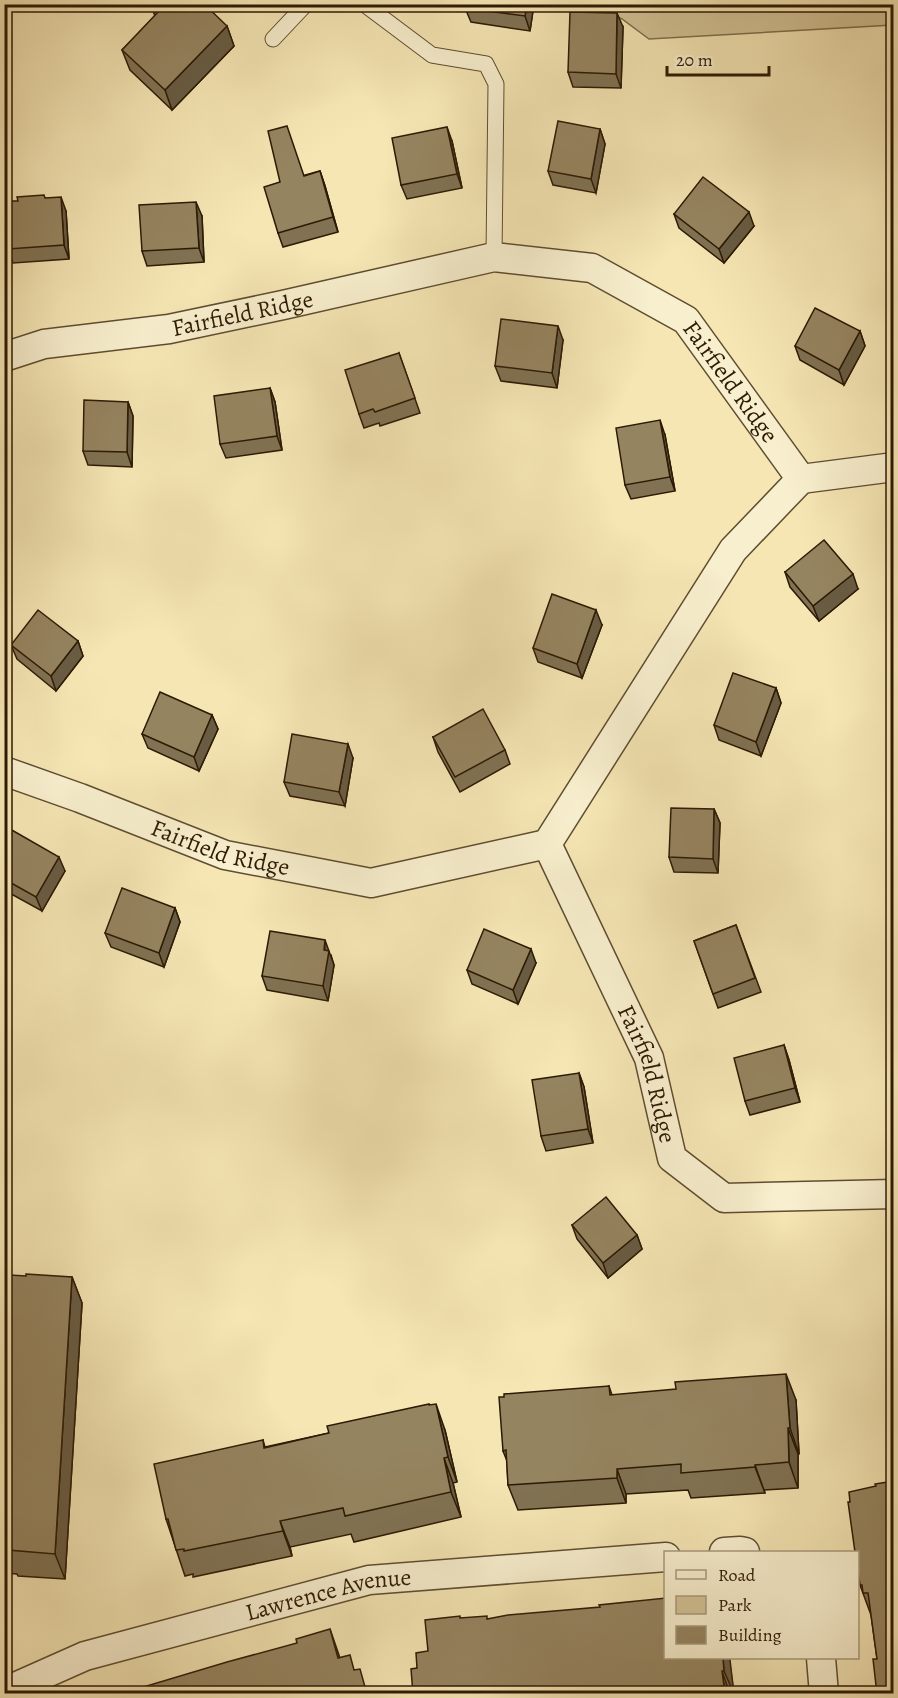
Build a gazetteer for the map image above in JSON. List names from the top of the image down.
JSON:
{
  "streets": {
    "street": ["Fairfield Ridge", "Lawrence Avenue"]
  },
  "legend": ["Road", "Park", "Building"],
  "scale_bar": "20 m"
}
